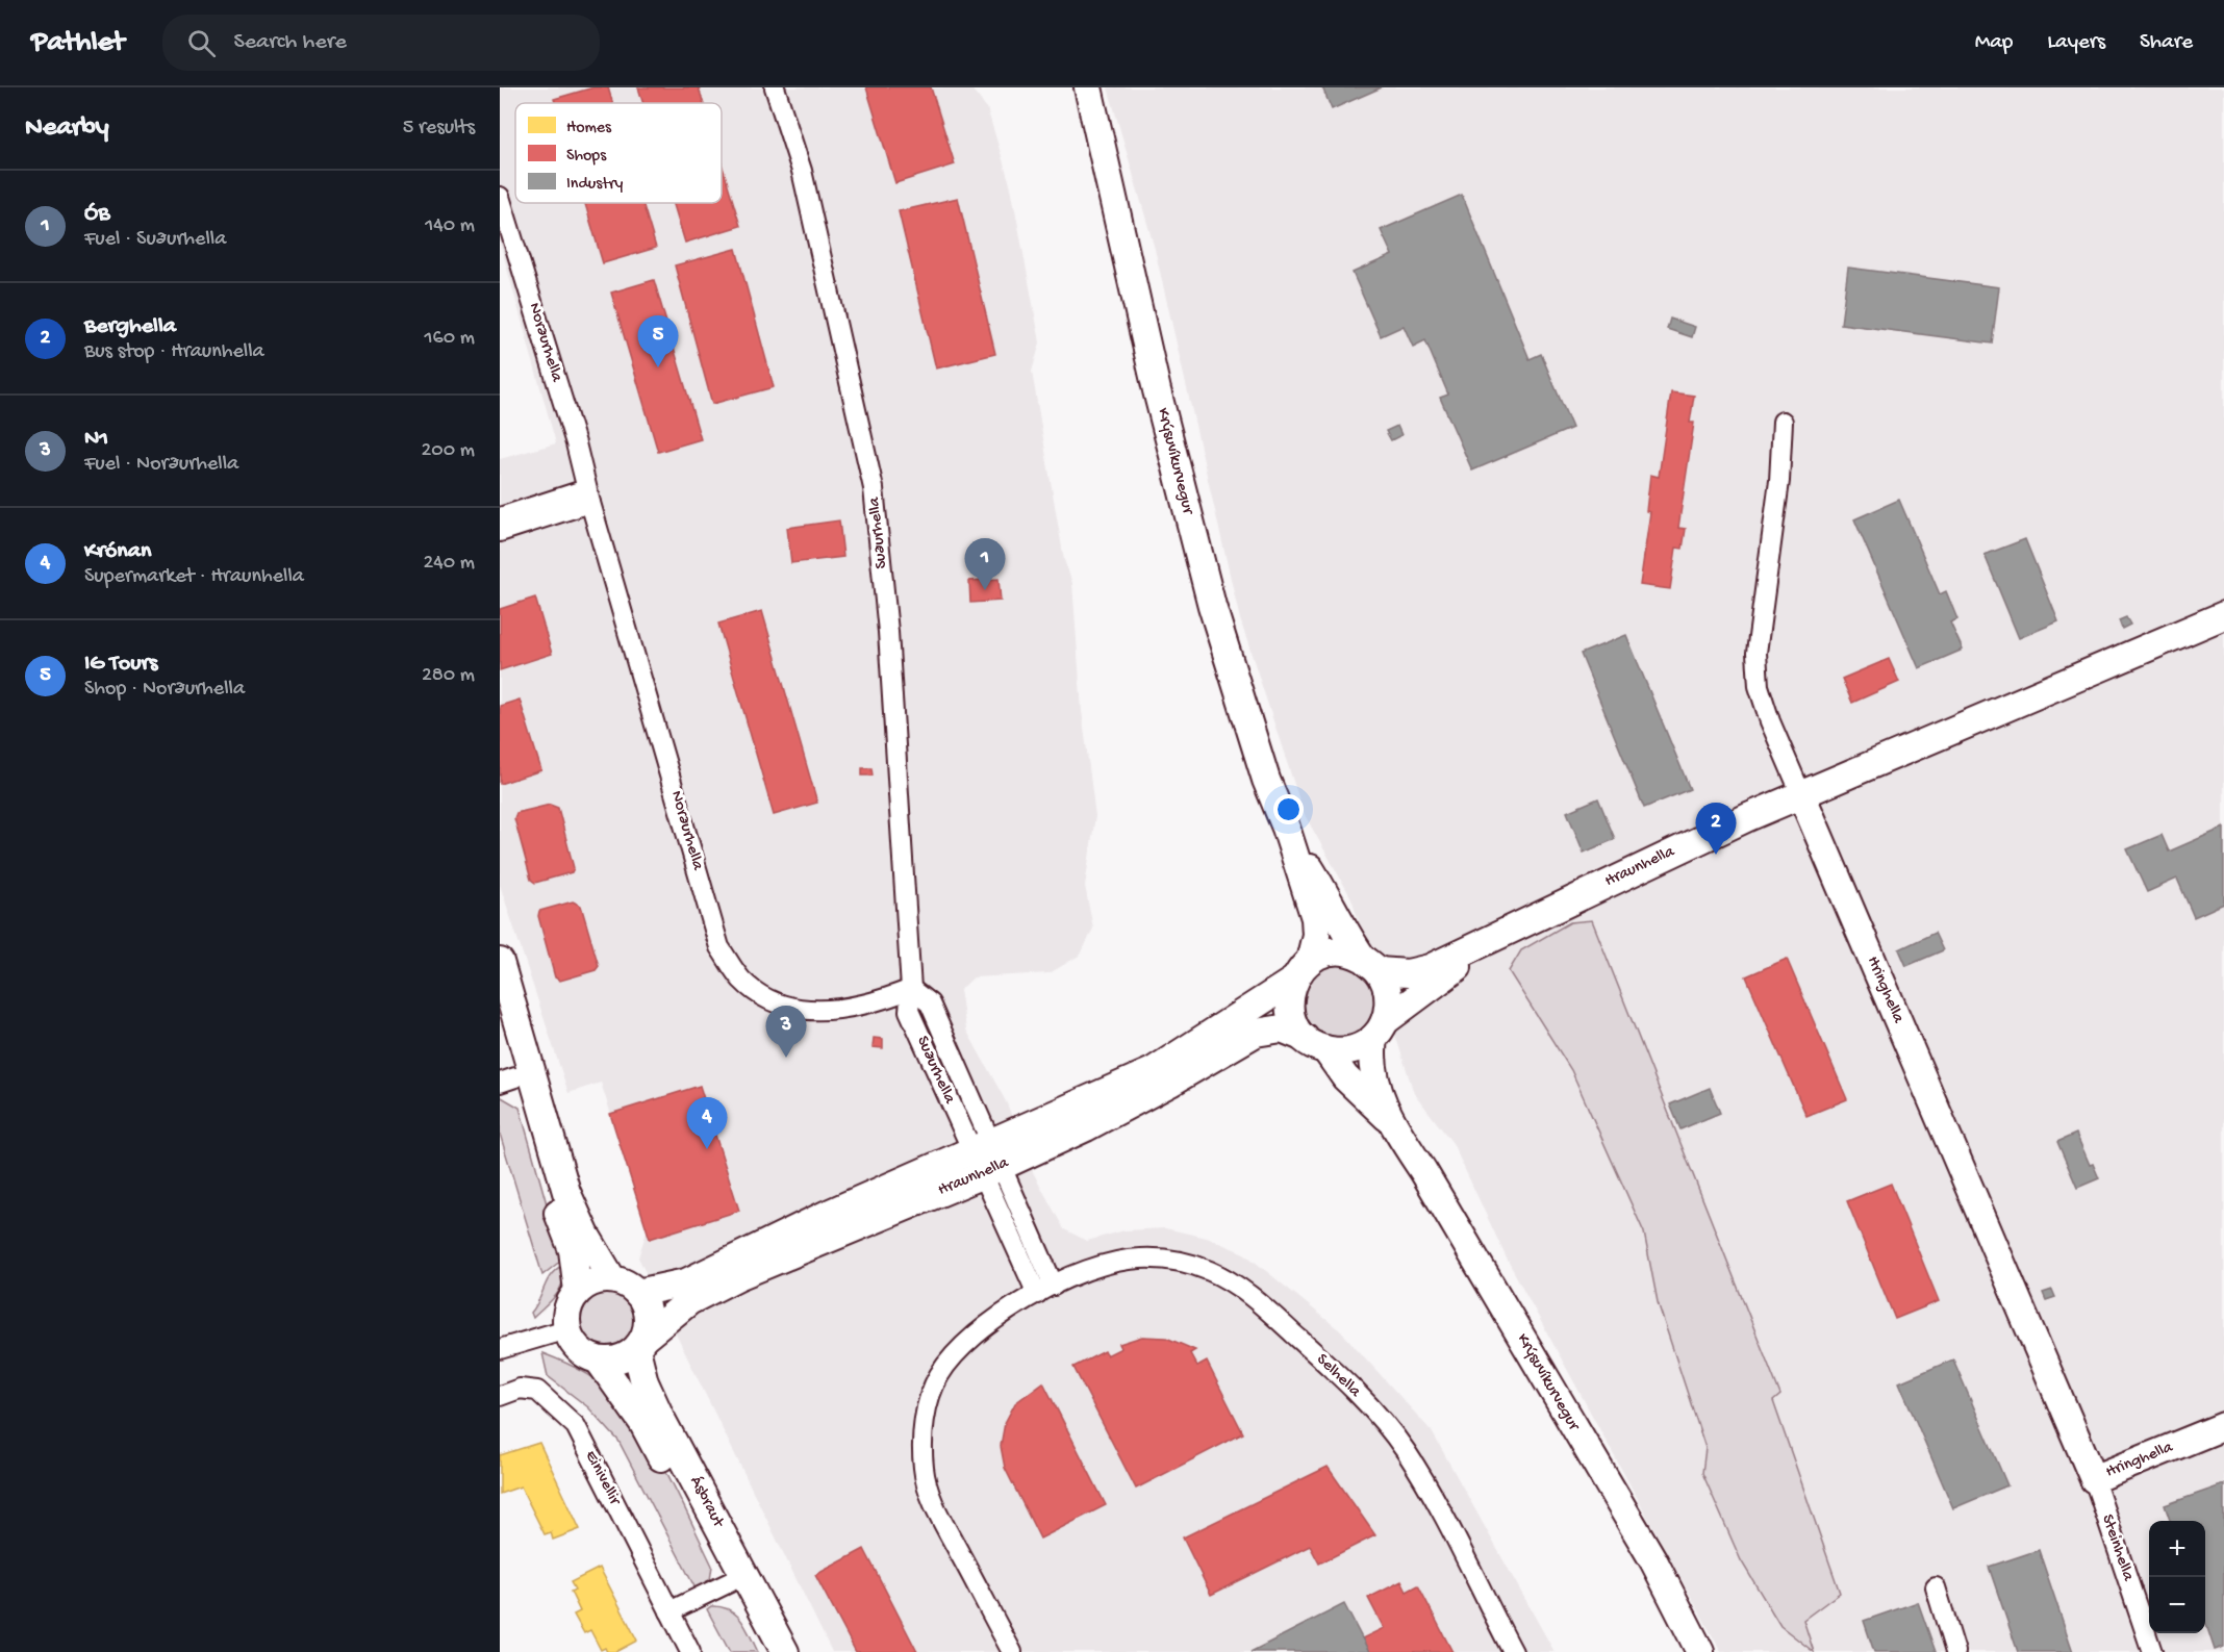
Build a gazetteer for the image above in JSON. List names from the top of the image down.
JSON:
{
  "streets": {
    "street": [
      "Norðurhella",
      "Krýsuvíkurvegur",
      "Suðurhella",
      "Hraunhella",
      "Hringhella",
      "Selhella",
      "Einivellir",
      "Ásbraut",
      "Steinhella"
    ]
  },
  "crossings": [
    ["Norðurhella", "Suðurhella"],
    ["Krýsuvíkurvegur", "Hraunhella"],
    ["Suðurhella", "Hraunhella"],
    ["Hraunhella", "Hringhella"],
    ["Hraunhella", "Ásbraut"],
    ["Hringhella", "Steinhella"]
  ],
  "legend": ["Homes", "Shops", "Industry"],
  "page": {
    "header": "Pathlet",
    "search": "Search here",
    "nav": ["Map", "Layers", "Share"],
    "heading": ["Nearby", "5 results"],
    "list": [
      {
        "mark": "1",
        "name": "ÓB",
        "note": "Fuel · Suðurhella",
        "value": "140 m"
      },
      {
        "mark": "2",
        "name": "Berghella",
        "note": "Bus stop · Hraunhella",
        "value": "160 m"
      },
      {
        "mark": "3",
        "name": "N1",
        "note": "Fuel · Norðurhella",
        "value": "200 m"
      },
      {
        "mark": "4",
        "name": "Krónan",
        "note": "Supermarket · Hraunhella",
        "value": "240 m"
      },
      {
        "mark": "5",
        "name": "IG Tours",
        "note": "Shop · Norðurhella",
        "value": "280 m"
      }
    ],
    "pins": [
      "5",
      "1",
      "2",
      "3",
      "4"
    ],
    "map_buttons": ["+", "−"]
  }
}
